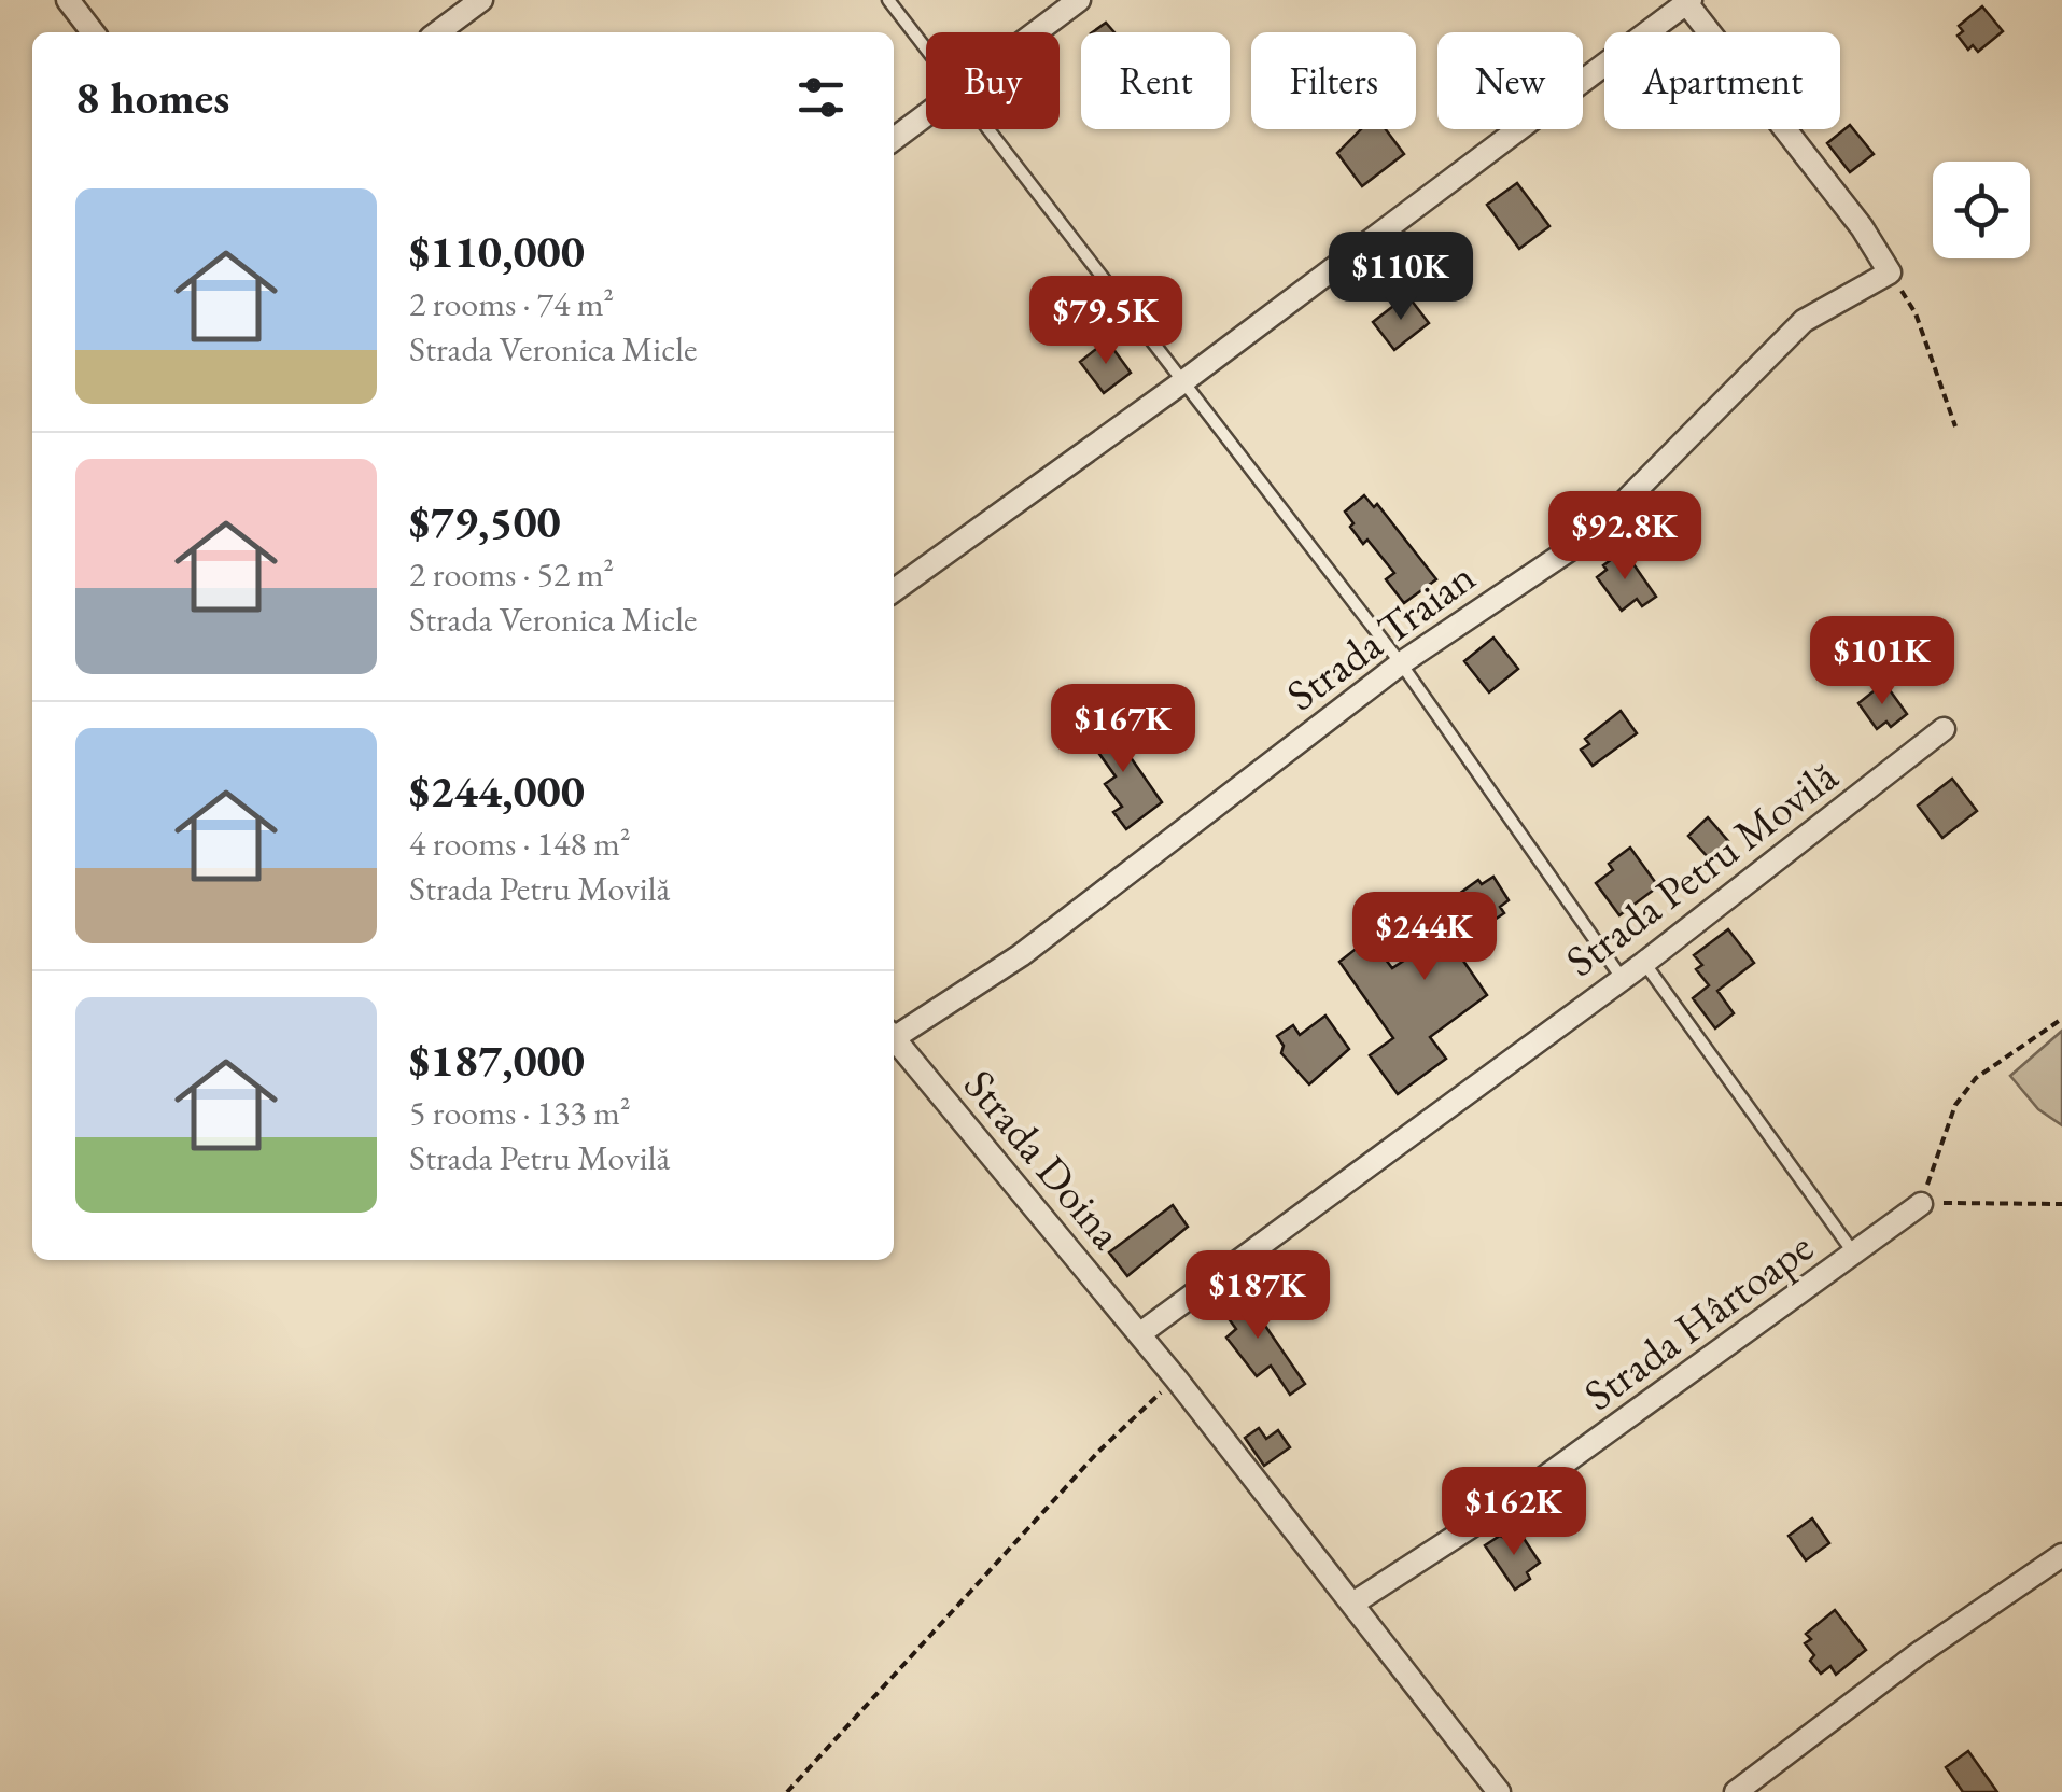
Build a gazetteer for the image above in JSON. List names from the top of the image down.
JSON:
{
  "streets": {
    "street": [
      "Strada Traian",
      "Strada Petru Movilă",
      "Strada Doina",
      "Strada Hârtoape"
    ]
  },
  "crossings": [
    ["Strada Petru Movilă", "Strada Doina"],
    ["Strada Doina", "Strada Hârtoape"]
  ],
  "page": {
    "chip": [
      "Buy",
      "Rent",
      "Filters",
      "New",
      "Apartment"
    ],
    "heading": "8 homes",
    "list": [
      {
        "name": "$110,000",
        "note": "2 rooms · 74 m² · Strada Veronica Micle"
      },
      {
        "name": "$79,500",
        "note": "2 rooms · 52 m² · Strada Veronica Micle"
      },
      {
        "name": "$244,000",
        "note": "4 rooms · 148 m² · Strada Petru Movilă"
      },
      {
        "name": "$187,000",
        "note": "5 rooms · 133 m² · Strada Petru Movilă"
      }
    ],
    "price": [
      "$110K",
      "$79.5K",
      "$92.8K",
      "$101K",
      "$167K",
      "$244K",
      "$187K",
      "$162K"
    ]
  }
}
